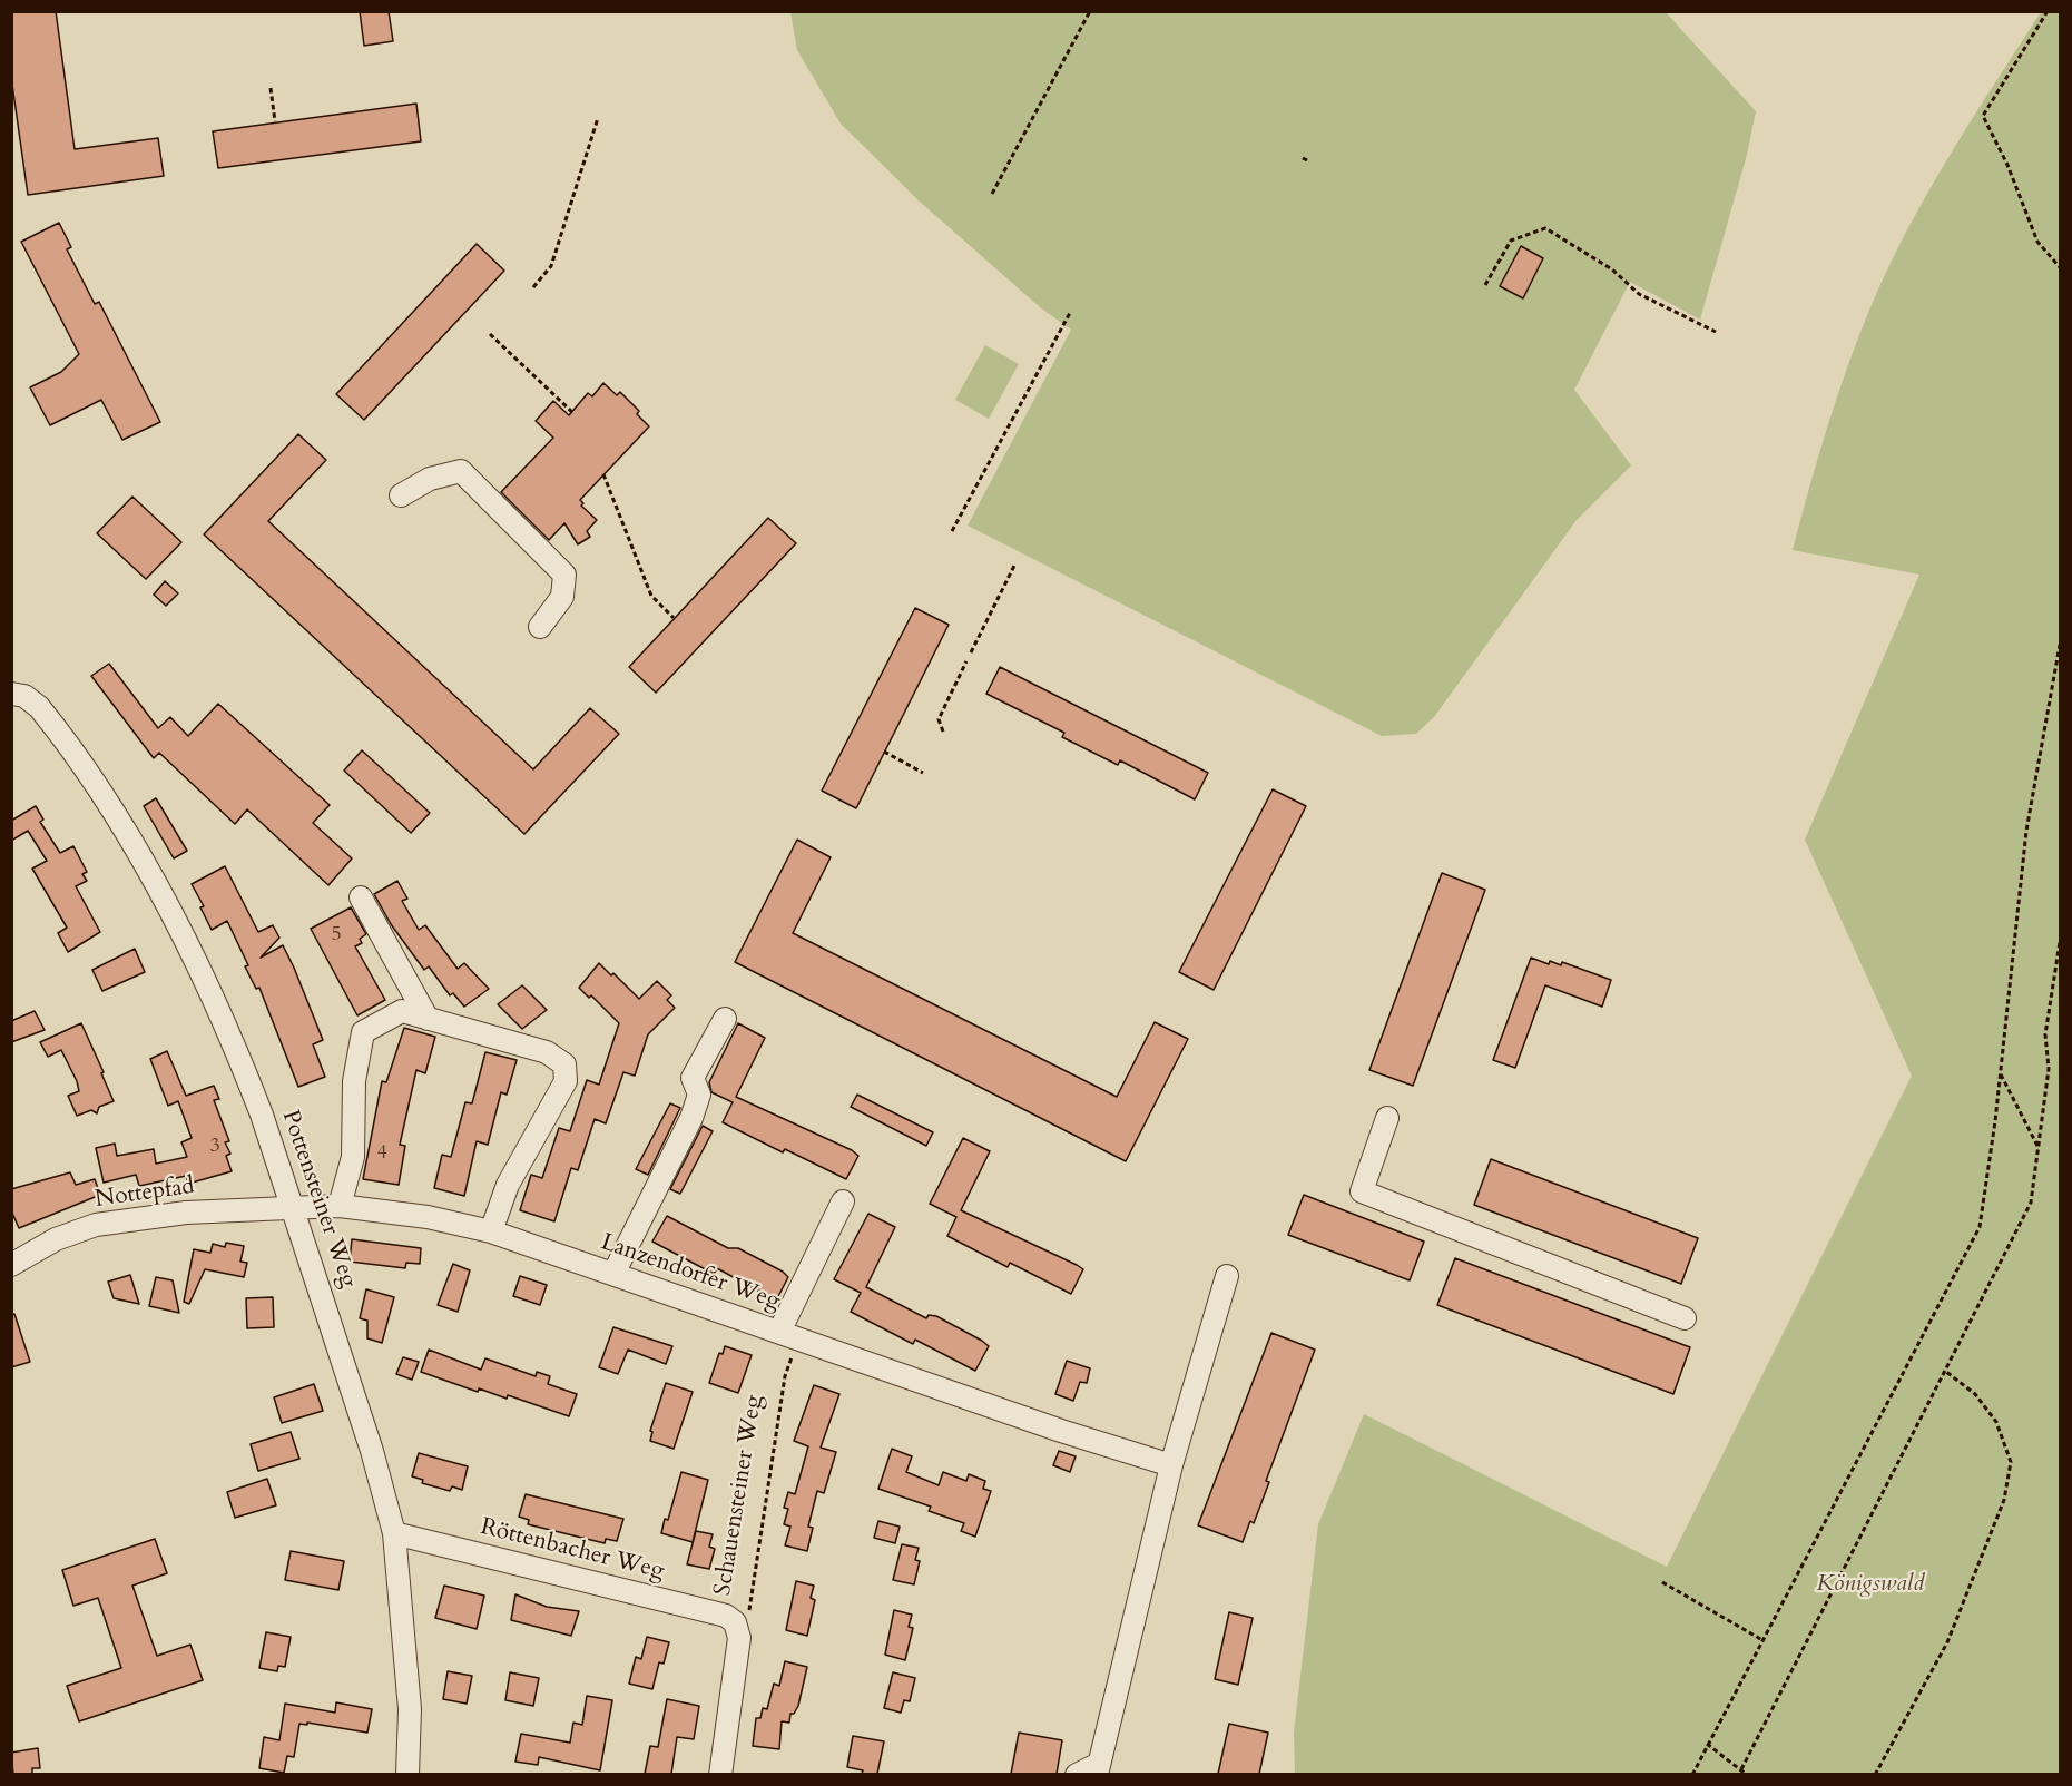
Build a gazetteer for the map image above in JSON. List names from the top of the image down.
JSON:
{
  "streets": {
    "street": [
      "Nottepfad",
      "Pottensteiner Weg",
      "Lanzendorfer Weg",
      "Schauensteiner Weg",
      "Röttenbacher Weg"
    ]
  },
  "crossings": [
    ["Nottepfad", "Pottensteiner Weg"],
    ["Nottepfad", "Lanzendorfer Weg"],
    ["Pottensteiner Weg", "Lanzendorfer Weg"],
    ["Pottensteiner Weg", "Röttenbacher Weg"],
    ["Lanzendorfer Weg", "Schauensteiner Weg"],
    ["Schauensteiner Weg", "Röttenbacher Weg"]
  ],
  "parks": ["Königswald"],
  "house_numbers": ["5", "3", "4"]
}
